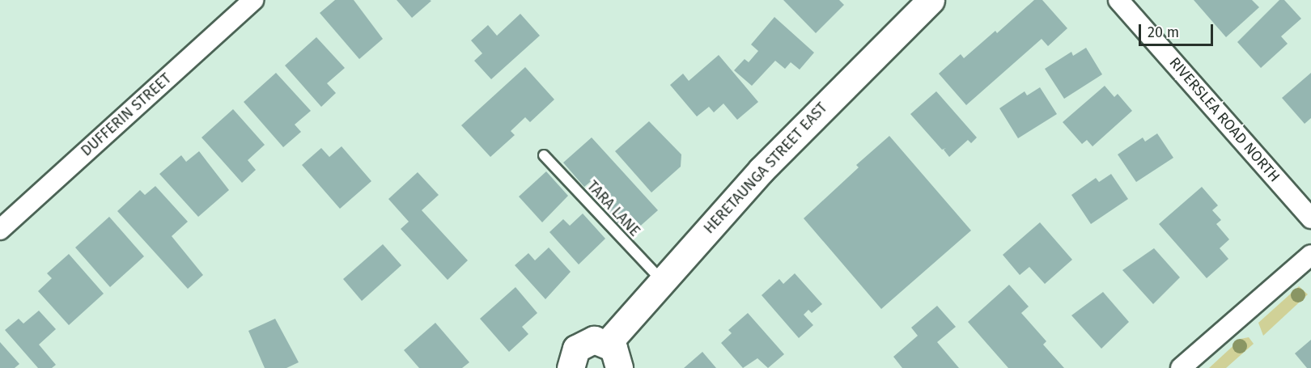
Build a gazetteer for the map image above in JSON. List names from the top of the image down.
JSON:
{
  "streets": {
    "main road": ["HERETAUNGA STREET EAST"],
    "street": ["DUFFERIN STREET", "RIVERSLEA ROAD NORTH"],
    "lane": ["TARA LANE"]
  },
  "crossings": [
    ["HERETAUNGA STREET EAST", "TARA LANE"]
  ],
  "scale_bar": "20 m"
}
